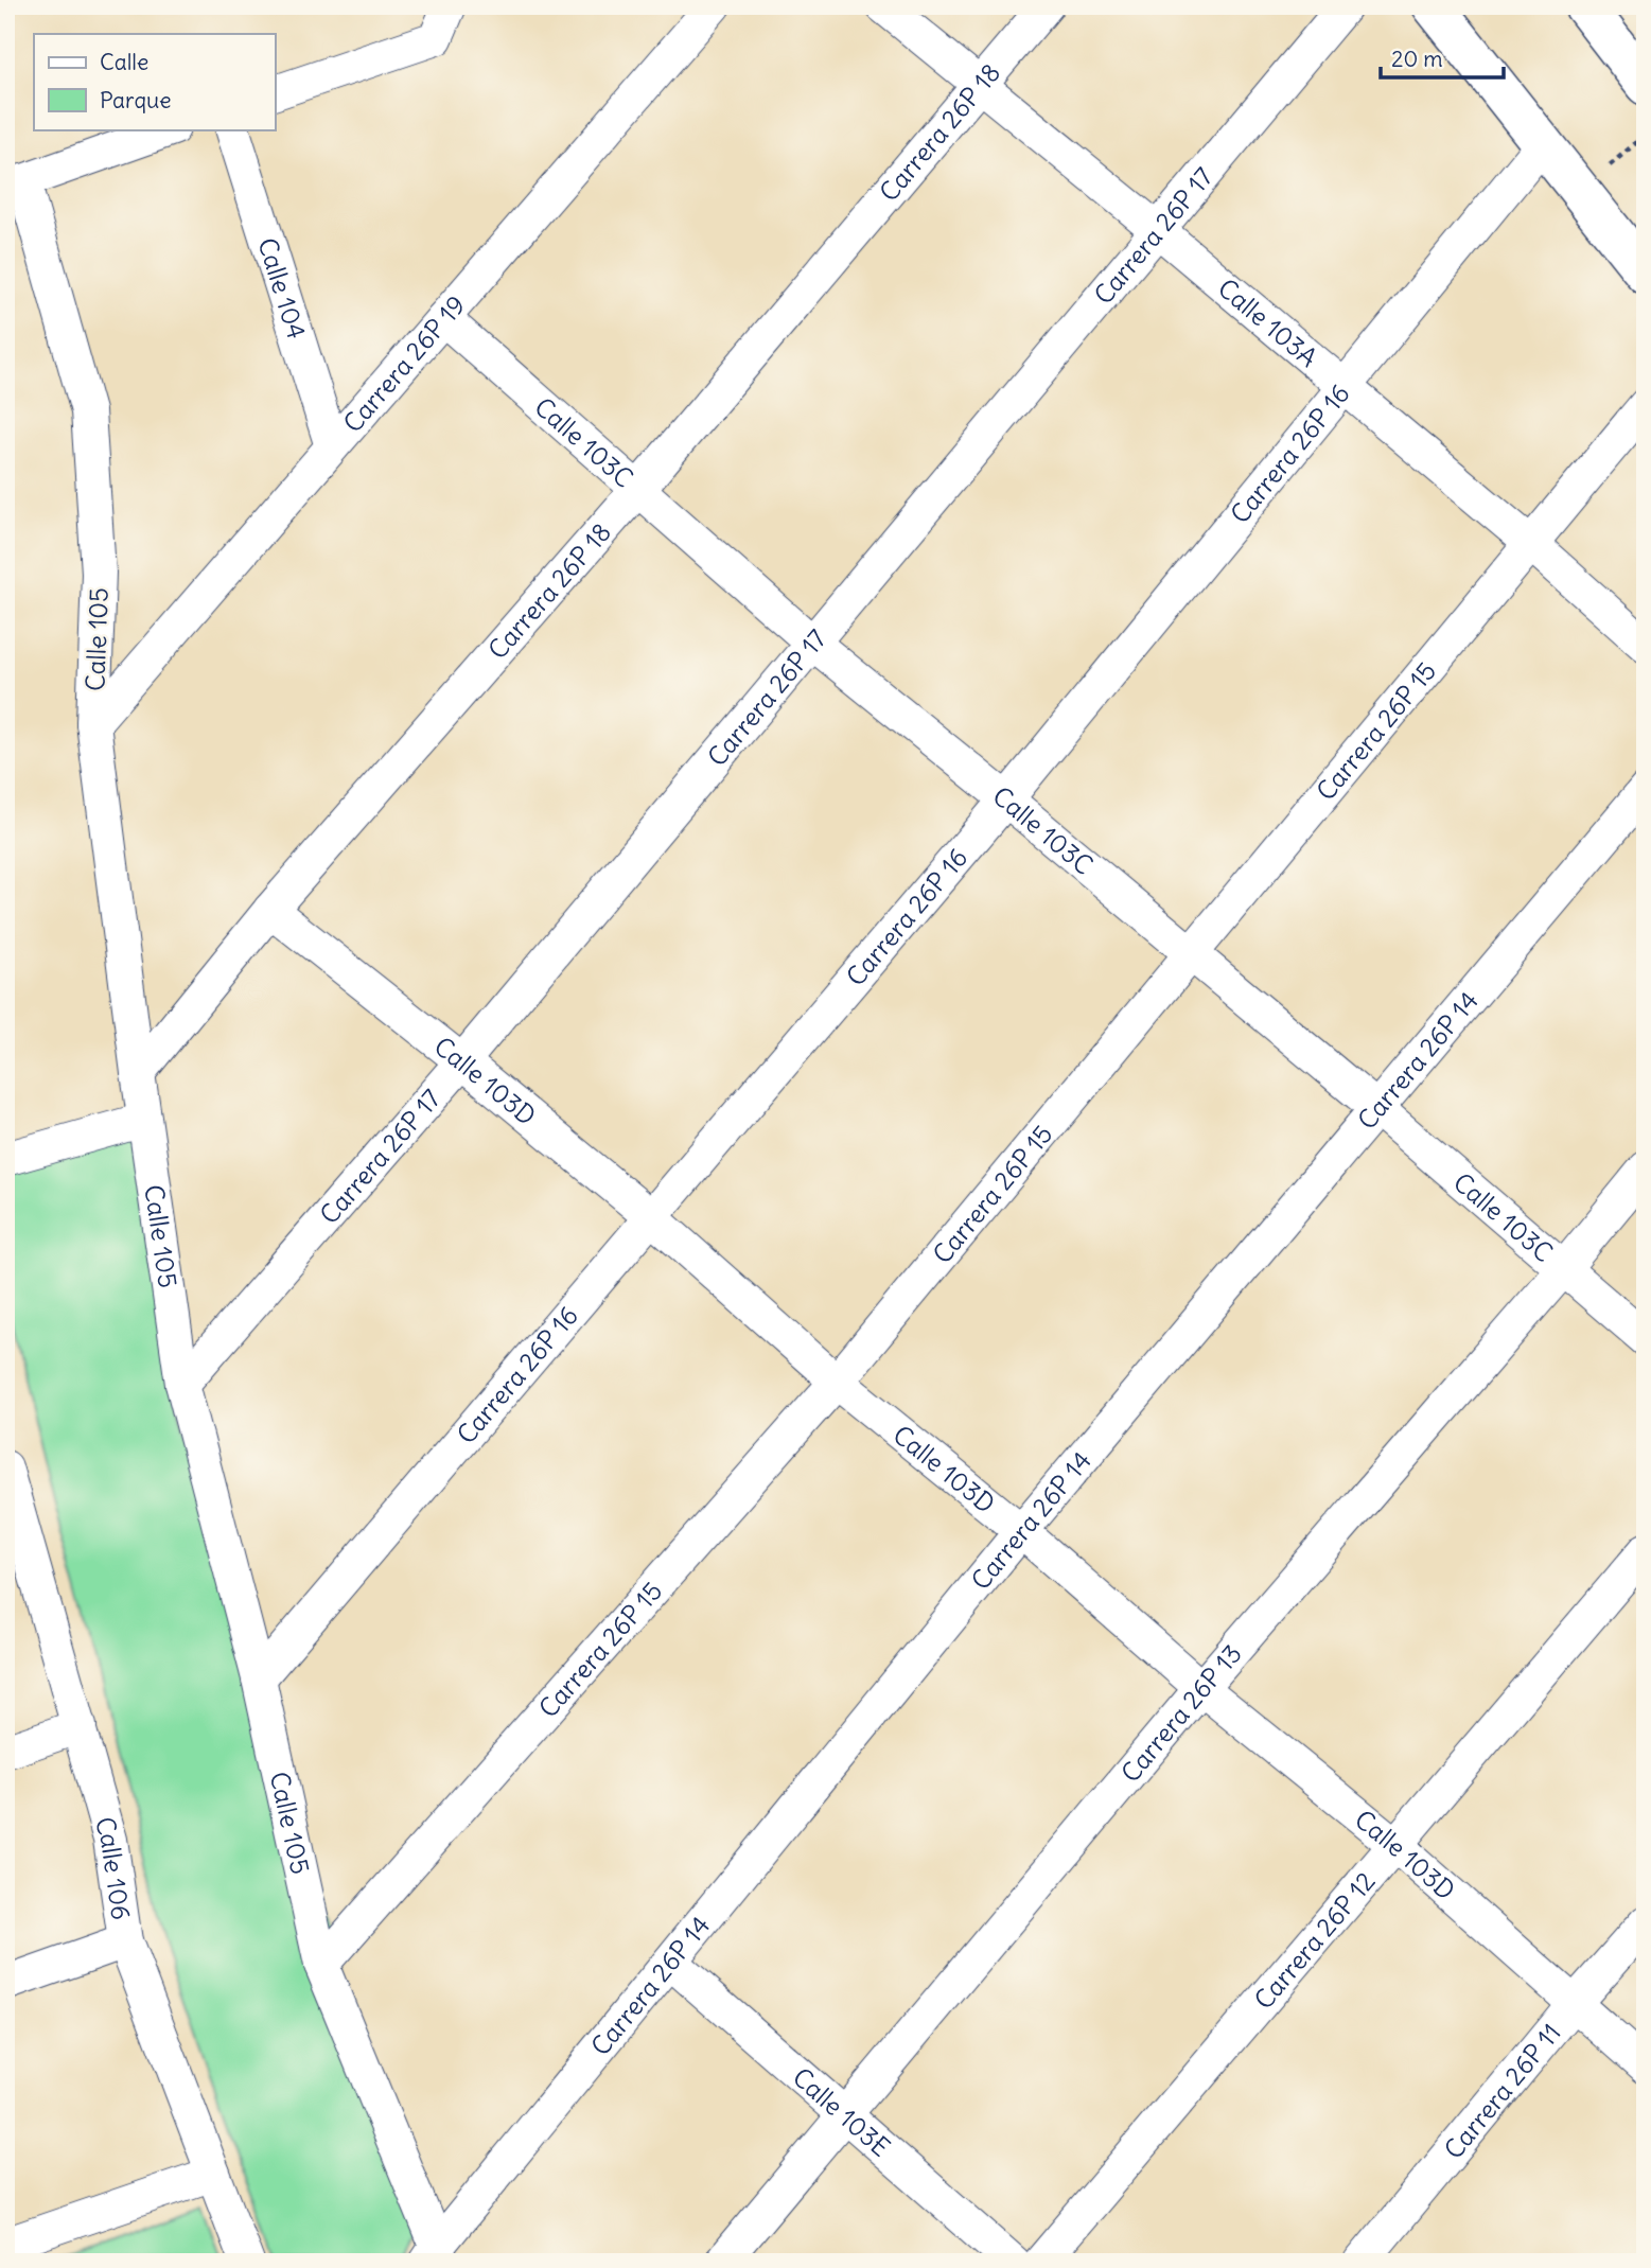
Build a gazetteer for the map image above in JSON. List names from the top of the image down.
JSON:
{
  "streets": {
    "street": [
      "Carrera 26P 18",
      "Carrera 26P 17",
      "Calle 104",
      "Calle 103A",
      "Carrera 26P 19",
      "Calle 103C",
      "Carrera 26P 16",
      "Calle 105",
      "Carrera 26P 15",
      "Carrera 26P 14",
      "Calle 103D",
      "Carrera 26P 13",
      "Calle 106",
      "Carrera 26P 12",
      "Carrera 26P 11",
      "Calle 103E"
    ]
  },
  "crossings": [
    ["Carrera 26P 18", "Calle 103A"],
    ["Carrera 26P 18", "Calle 103C"],
    ["Carrera 26P 18", "Calle 105"],
    ["Carrera 26P 18", "Calle 103D"],
    ["Carrera 26P 17", "Calle 103A"],
    ["Carrera 26P 17", "Calle 103C"],
    ["Carrera 26P 17", "Calle 105"],
    ["Carrera 26P 17", "Calle 103D"],
    ["Calle 104", "Carrera 26P 19"],
    ["Calle 103A", "Carrera 26P 16"],
    ["Calle 103A", "Carrera 26P 15"],
    ["Carrera 26P 19", "Calle 103C"],
    ["Carrera 26P 19", "Calle 105"],
    ["Calle 103C", "Carrera 26P 16"],
    ["Calle 103C", "Carrera 26P 15"],
    ["Calle 103C", "Carrera 26P 14"],
    ["Calle 103C", "Carrera 26P 13"],
    ["Carrera 26P 16", "Calle 105"],
    ["Carrera 26P 16", "Calle 103D"],
    ["Calle 105", "Carrera 26P 15"],
    ["Calle 105", "Carrera 26P 14"],
    ["Carrera 26P 15", "Calle 103D"],
    ["Carrera 26P 14", "Calle 103D"],
    ["Carrera 26P 14", "Calle 103E"],
    ["Calle 103D", "Carrera 26P 13"],
    ["Calle 103D", "Carrera 26P 12"],
    ["Calle 103D", "Carrera 26P 11"],
    ["Carrera 26P 13", "Calle 103E"]
  ],
  "legend": ["Calle", "Parque"],
  "scale_bar": "20 m"
}
